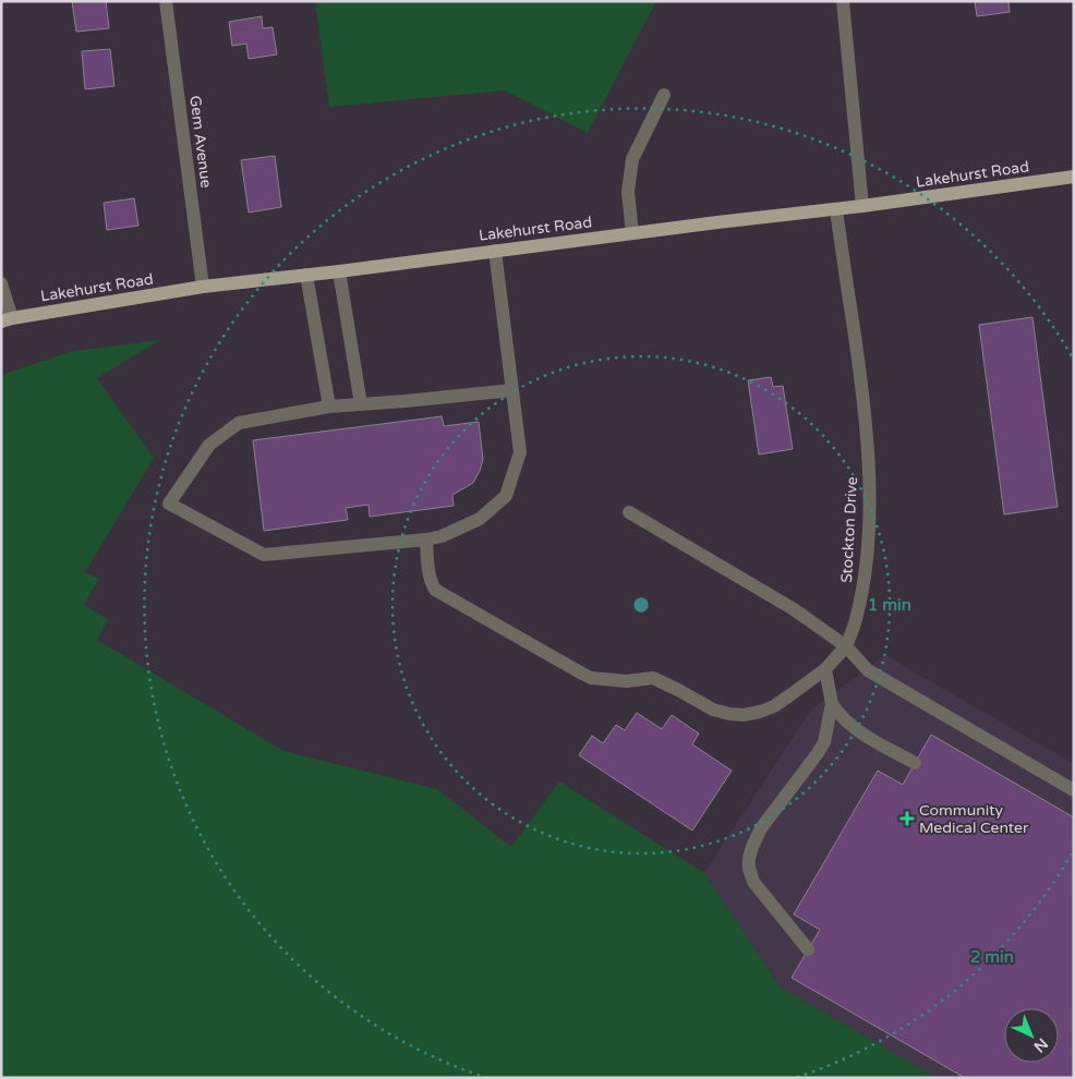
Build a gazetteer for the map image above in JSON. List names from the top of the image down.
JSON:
{
  "streets": {
    "main road": ["Lakehurst Road"],
    "street": ["Gem Avenue", "Stockton Drive"]
  },
  "crossings": [
    ["Gem Avenue", "Lakehurst Road"],
    ["Lakehurst Road", "Stockton Drive"]
  ],
  "places": {
    "health": ["Community Medical Center"]
  },
  "north": "bottom right",
  "rings": ["1 min", "2 min"]
}
